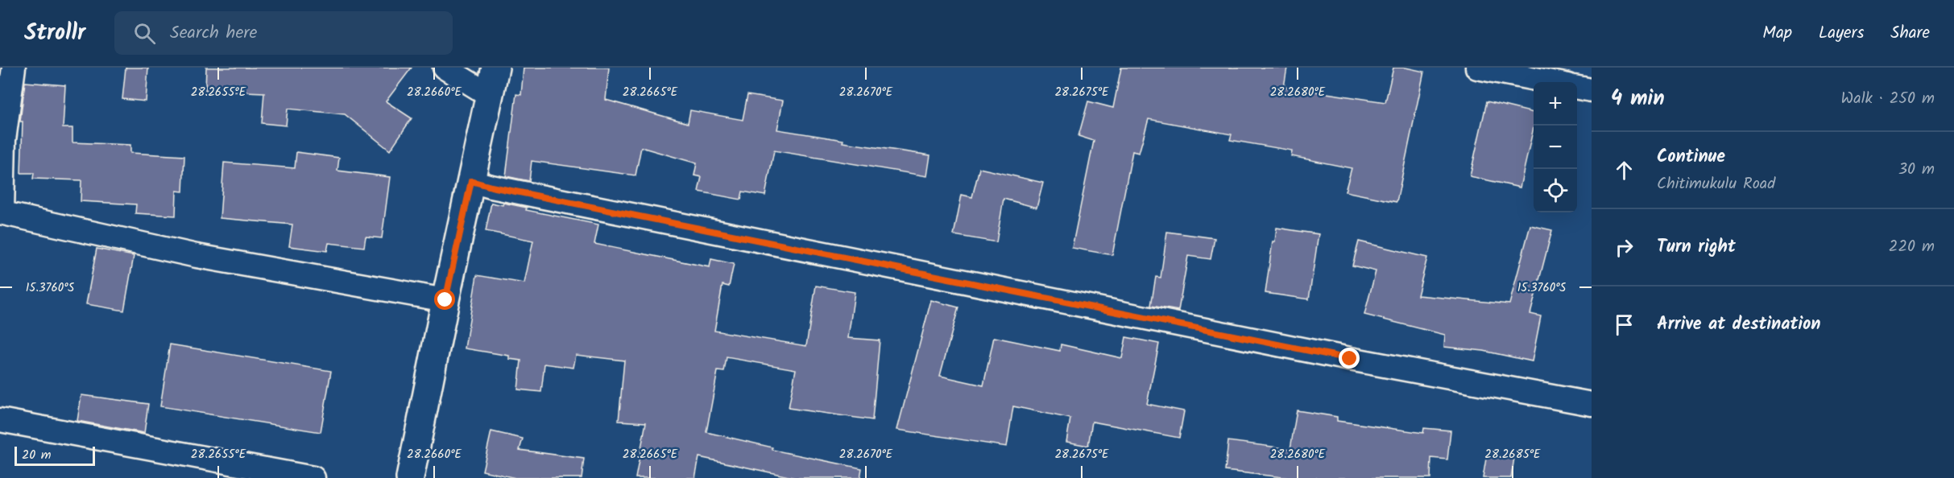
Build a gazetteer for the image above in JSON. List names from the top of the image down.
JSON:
{
  "scale_bar": "20 m",
  "page": {
    "header": "Strollr",
    "search": "Search here",
    "nav": ["Map", "Layers", "Share"],
    "heading": ["4 min", "Walk · 250 m"],
    "map_buttons": ["+", "−"],
    "list": [
      ["Continue", "Chitimukulu Road", "30 m"],
      ["Turn right", "220 m"],
      "Arrive at destination"
    ],
    "scale": "20 m"
  },
  "coordinates": [
    "28.2655°E",
    "28.2660°E",
    "28.2665°E",
    "28.2670°E",
    "28.2675°E",
    "28.2680°E",
    "15.3760°S",
    "28.2685°E"
  ]
}
